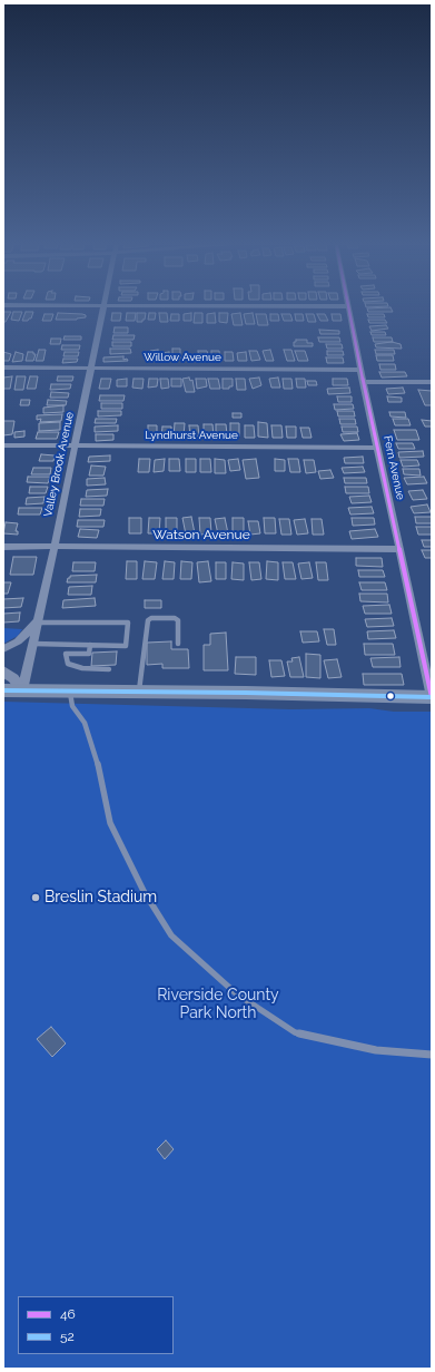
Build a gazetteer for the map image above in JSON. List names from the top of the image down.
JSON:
{
  "streets": {
    "street": [
      "Willow Avenue",
      "Lyndhurst Avenue",
      "Valley Brook Avenue",
      "Fern Avenue",
      "Watson Avenue"
    ]
  },
  "crossings": [
    ["Willow Avenue", "Valley Brook Avenue"],
    ["Willow Avenue", "Fern Avenue"],
    ["Lyndhurst Avenue", "Valley Brook Avenue"],
    ["Lyndhurst Avenue", "Fern Avenue"],
    ["Valley Brook Avenue", "Watson Avenue"],
    ["Fern Avenue", "Watson Avenue"]
  ],
  "parks": ["Riverside County Park North"],
  "places": ["Breslin Stadium"],
  "lines": ["transit line 46", "transit line 52"],
  "legend": ["46", "52"]
}
